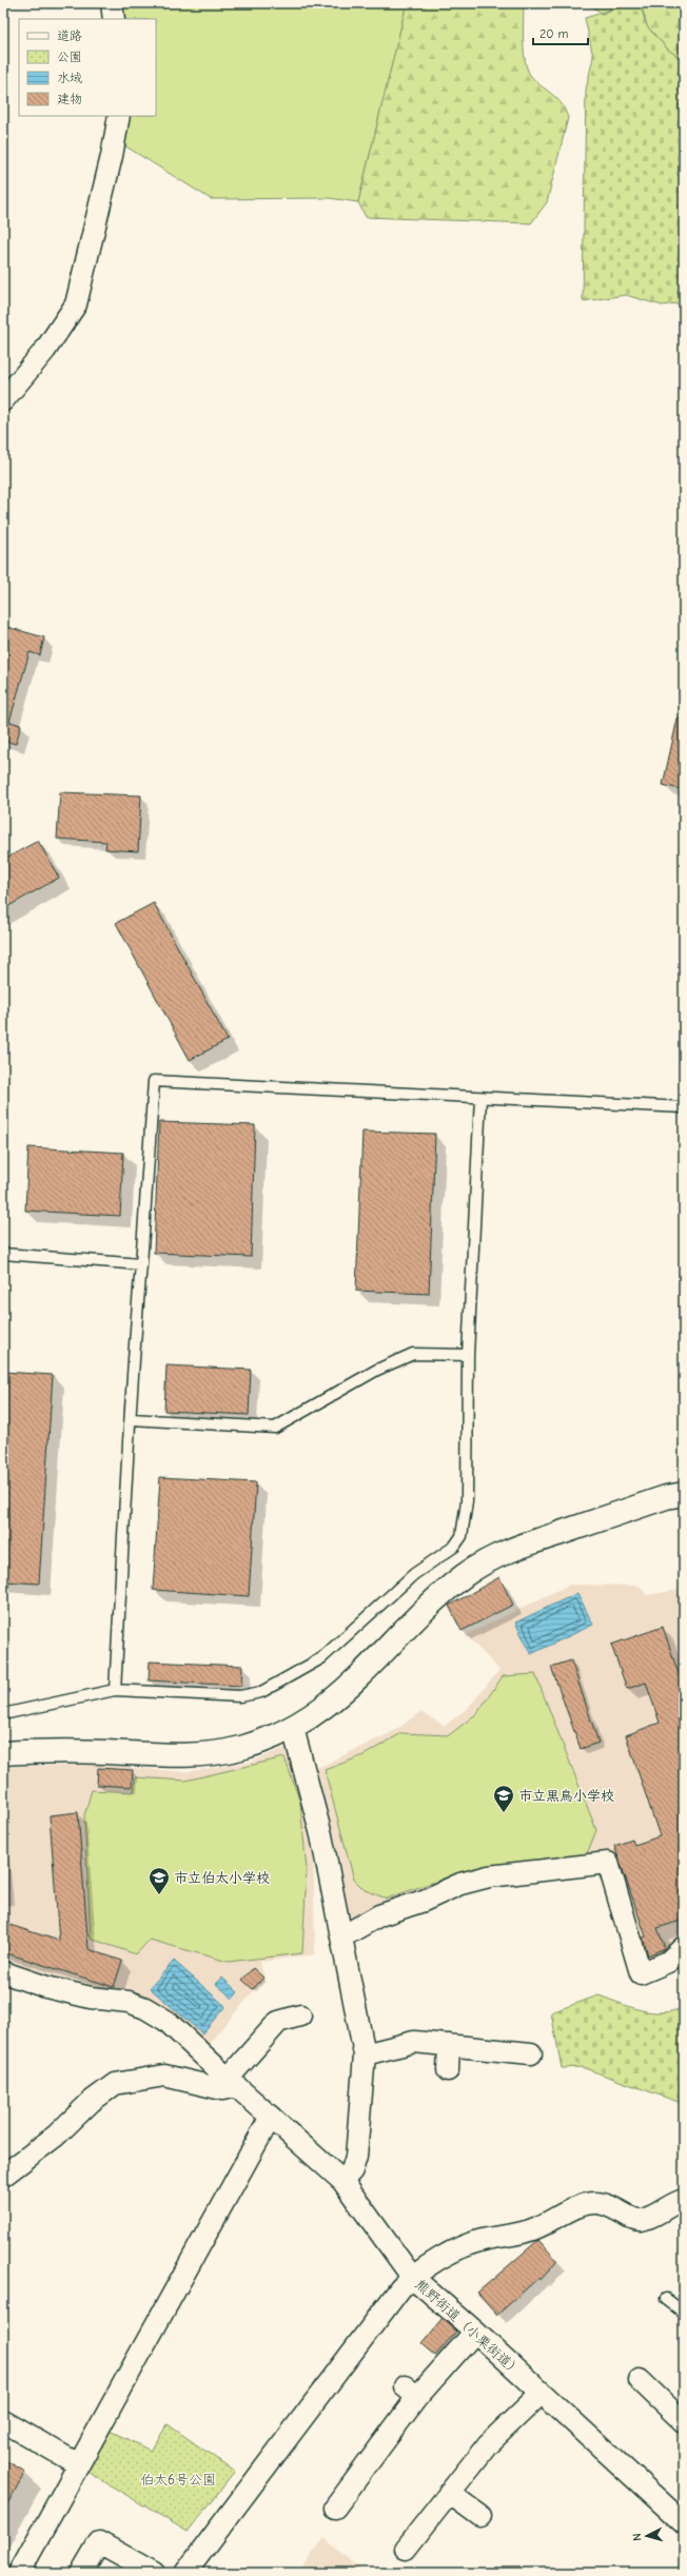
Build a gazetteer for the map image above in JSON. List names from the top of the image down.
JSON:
{
  "streets": {
    "street": ["熊野街道（小栗街道）"]
  },
  "parks": ["伯太6号公園"],
  "places": {
    "school or university": ["市立黒鳥小学校", "市立伯太小学校"]
  },
  "legend": [
    "道路",
    "公園",
    "水域",
    "建物"
  ],
  "scale_bar": "20 m",
  "north": "left"
}
